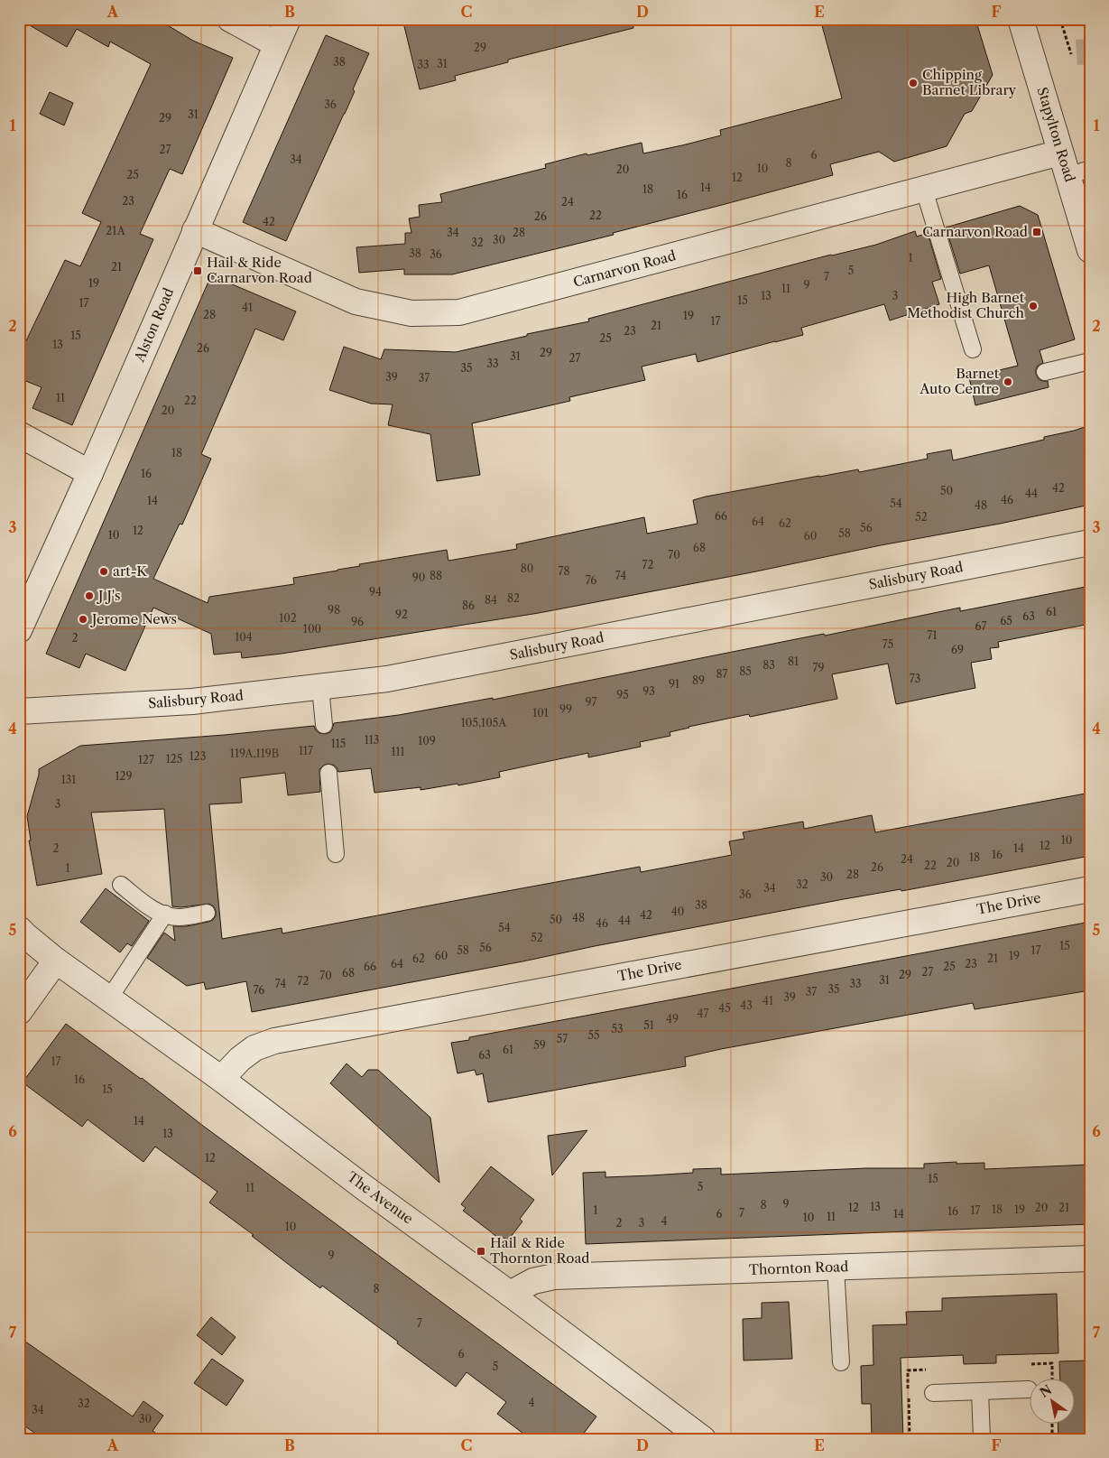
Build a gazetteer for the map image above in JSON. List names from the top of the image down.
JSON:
{
  "streets": {
    "street": [
      "Stapylton Road",
      "Carnarvon Road",
      "Alston Road",
      "Salisbury Road",
      "The Drive",
      "The Avenue",
      "Thornton Road"
    ]
  },
  "crossings": [
    ["Stapylton Road", "Carnarvon Road"],
    ["Carnarvon Road", "Alston Road"],
    ["The Drive", "The Avenue"],
    ["The Avenue", "Thornton Road"]
  ],
  "places": {
    "other": [
      "Chipping Barnet Library",
      "High Barnet Methodist Church",
      "Barnet Auto Centre",
      "art-K",
      "J J's",
      "Jerome News"
    ],
    "transit": ["Carnarvon Road", "Hail & Ride Carnarvon Road", "Hail & Ride Thornton Road"]
  },
  "house_numbers": [
    "29",
    "38",
    "31",
    "33",
    "36",
    "31",
    "29",
    "27",
    "6",
    "34",
    "8",
    "10",
    "20",
    "25",
    "12",
    "14",
    "18",
    "16",
    "23",
    "24",
    "22",
    "26",
    "42",
    "21A",
    "34",
    "28",
    "30",
    "32",
    "38",
    "36",
    "1",
    "21",
    "5",
    "7",
    "19",
    "9",
    "11",
    "13",
    "3",
    "15",
    "17",
    "41",
    "28",
    "19",
    "17",
    "21",
    "23",
    "15",
    "25",
    "13",
    "26",
    "29",
    "31",
    "27",
    "33",
    "35",
    "39",
    "37",
    "11",
    "22",
    "20",
    "18",
    "16",
    "42",
    "50",
    "44",
    "46",
    "14",
    "54",
    "48",
    "66",
    "52",
    "64",
    "62",
    "56",
    "12",
    "58",
    "10",
    "60",
    "68",
    "70",
    "72",
    "80",
    "78",
    "88",
    "74",
    "90",
    "76",
    "94",
    "82",
    "84",
    "86",
    "98",
    "61",
    "92",
    "63",
    "102",
    "65",
    "96",
    "67",
    "100",
    "71",
    "104",
    "2",
    "75",
    "69",
    "81",
    "83",
    "79",
    "85",
    "87",
    "73",
    "89",
    "91",
    "93",
    "95",
    "97",
    "99",
    "101",
    "105,105A",
    "113",
    "109",
    "115",
    "117",
    "111",
    "119A,119B",
    "123",
    "125",
    "127",
    "129",
    "131",
    "3",
    "10",
    "12",
    "2",
    "14",
    "16",
    "18",
    "24",
    "20",
    "22",
    "26",
    "1",
    "28",
    "30",
    "32",
    "34",
    "36",
    "38",
    "40",
    "42",
    "48",
    "50",
    "44",
    "46",
    "54",
    "52",
    "15",
    "56",
    "58",
    "17",
    "60",
    "19",
    "62",
    "21",
    "64",
    "23",
    "66",
    "25",
    "27",
    "68",
    "29",
    "70",
    "31",
    "72",
    "74",
    "33",
    "35",
    "76",
    "37",
    "39",
    "41",
    "43",
    "45",
    "47",
    "49",
    "51",
    "53",
    "55",
    "57",
    "59",
    "61",
    "63",
    "17",
    "16",
    "15",
    "14",
    "13",
    "12",
    "15",
    "5",
    "11",
    "9",
    "8",
    "13",
    "12",
    "20",
    "21",
    "18",
    "19",
    "1",
    "17",
    "16",
    "7",
    "6",
    "14",
    "11",
    "10",
    "4",
    "2",
    "3",
    "10",
    "9",
    "8",
    "7",
    "6",
    "5",
    "4",
    "32",
    "34",
    "30"
  ],
  "north": "top left",
  "grid": {
    "columns": [
      "A",
      "B",
      "C",
      "D",
      "E",
      "F"
    ],
    "rows": [
      "1",
      "2",
      "3",
      "4",
      "5",
      "6",
      "7"
    ]
  }
}
